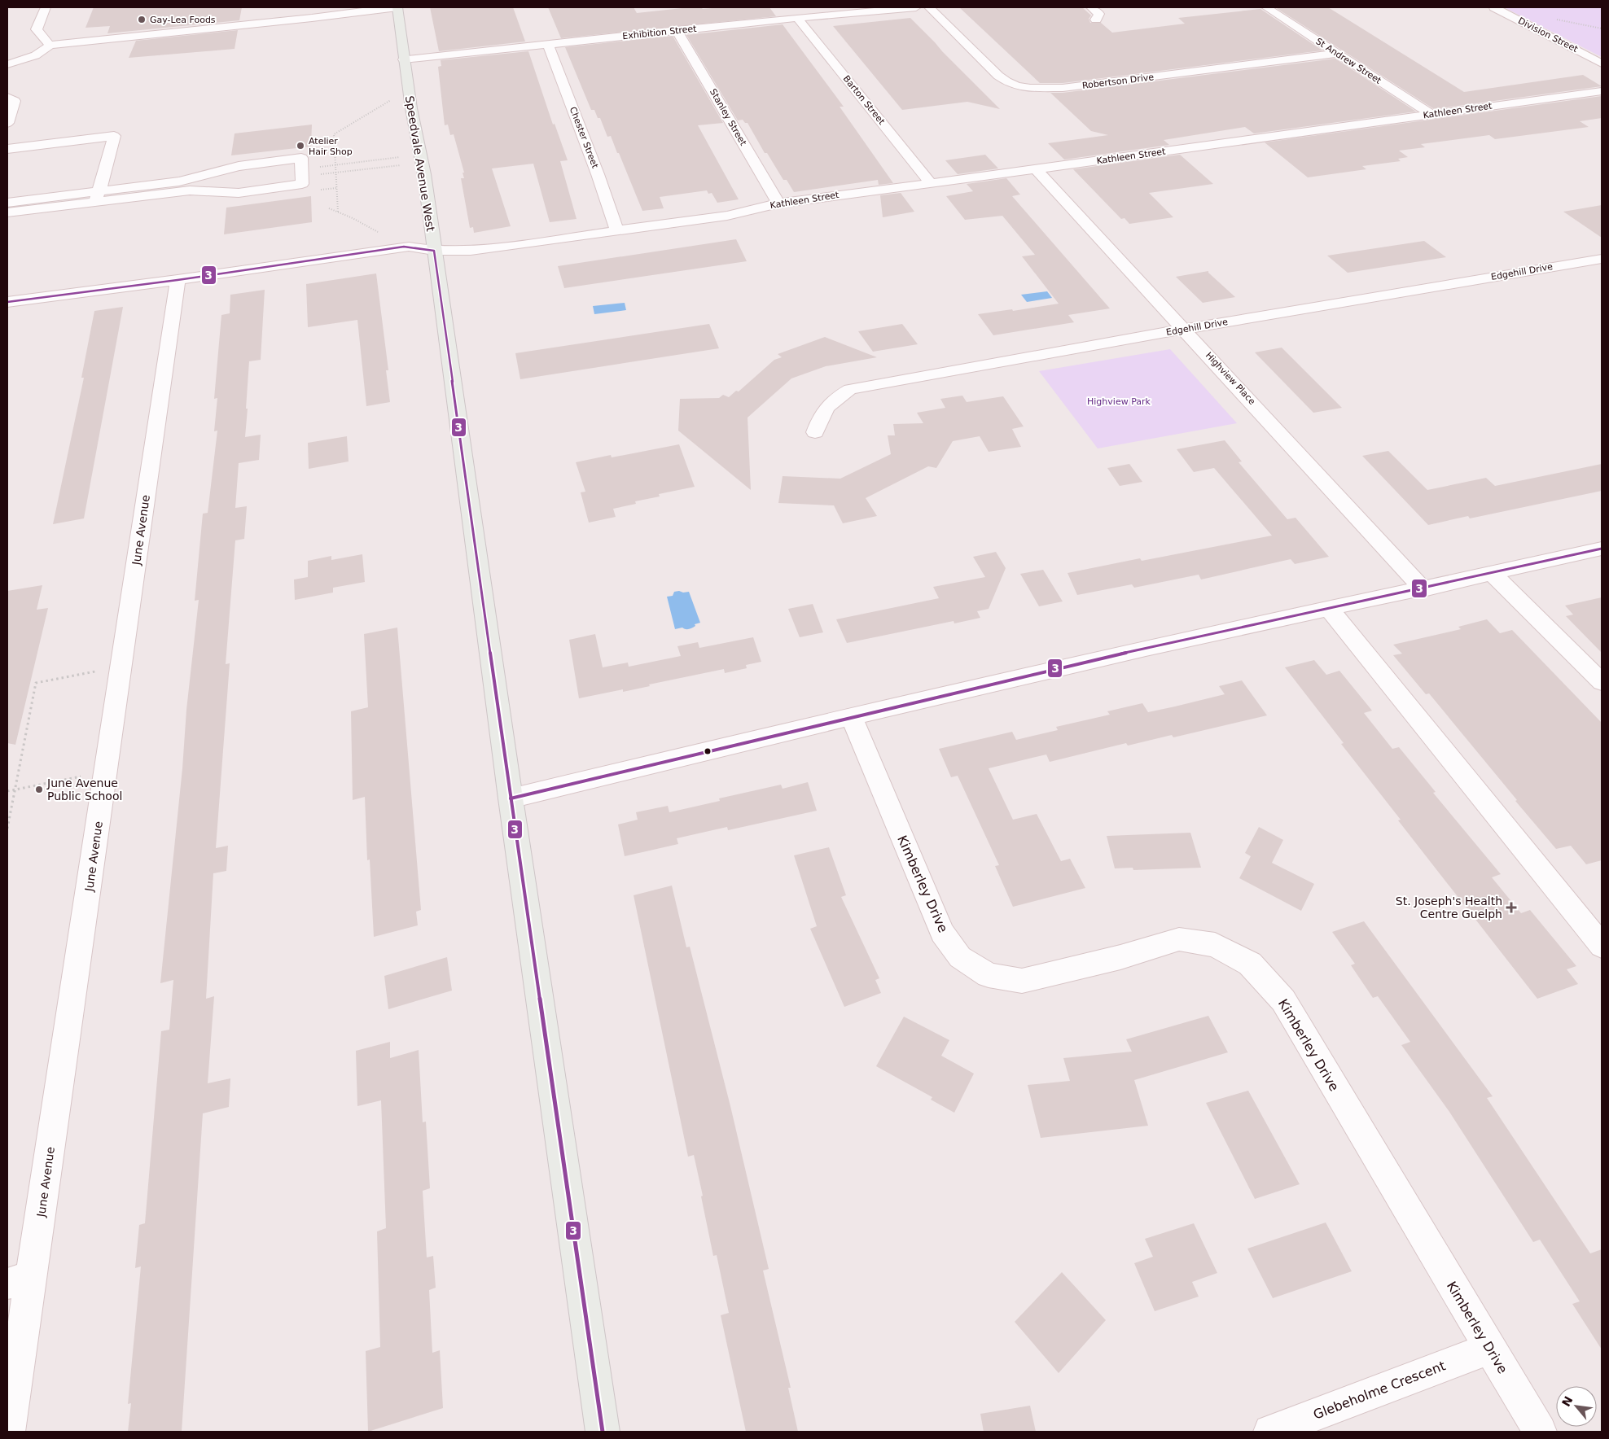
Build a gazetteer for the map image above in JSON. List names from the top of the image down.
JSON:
{
  "streets": {
    "main road": ["Speedvale Avenue West"],
    "street": [
      "Exhibition Street",
      "Division Street",
      "St Andrew Street",
      "Robertson Drive",
      "Barton Street",
      "Kathleen Street",
      "Stanley Street",
      "Chester Street",
      "Edgehill Drive",
      "Highview Place",
      "June Avenue",
      "Kimberley Drive",
      "Glebeholme Crescent"
    ]
  },
  "crossings": [
    ["Exhibition Street", "Barton Street"],
    ["Exhibition Street", "Stanley Street"],
    ["Exhibition Street", "Chester Street"],
    ["Exhibition Street", "Speedvale Avenue West"],
    ["St Andrew Street", "Robertson Drive"],
    ["St Andrew Street", "Kathleen Street"],
    ["Barton Street", "Kathleen Street"],
    ["Kathleen Street", "Stanley Street"],
    ["Kathleen Street", "Chester Street"],
    ["Kathleen Street", "Speedvale Avenue West"],
    ["Kathleen Street", "Highview Place"],
    ["Kathleen Street", "June Avenue"],
    ["Edgehill Drive", "Highview Place"],
    ["Kimberley Drive", "Glebeholme Crescent"]
  ],
  "parks": ["Highview Park"],
  "places": {
    "other": ["Gay-Lea Foods", "Atelier Hair Shop", "June Avenue Public School"],
    "health": ["St. Joseph's Health Centre Guelph"]
  },
  "lines": ["transit line 3"],
  "north": "top left"
}
